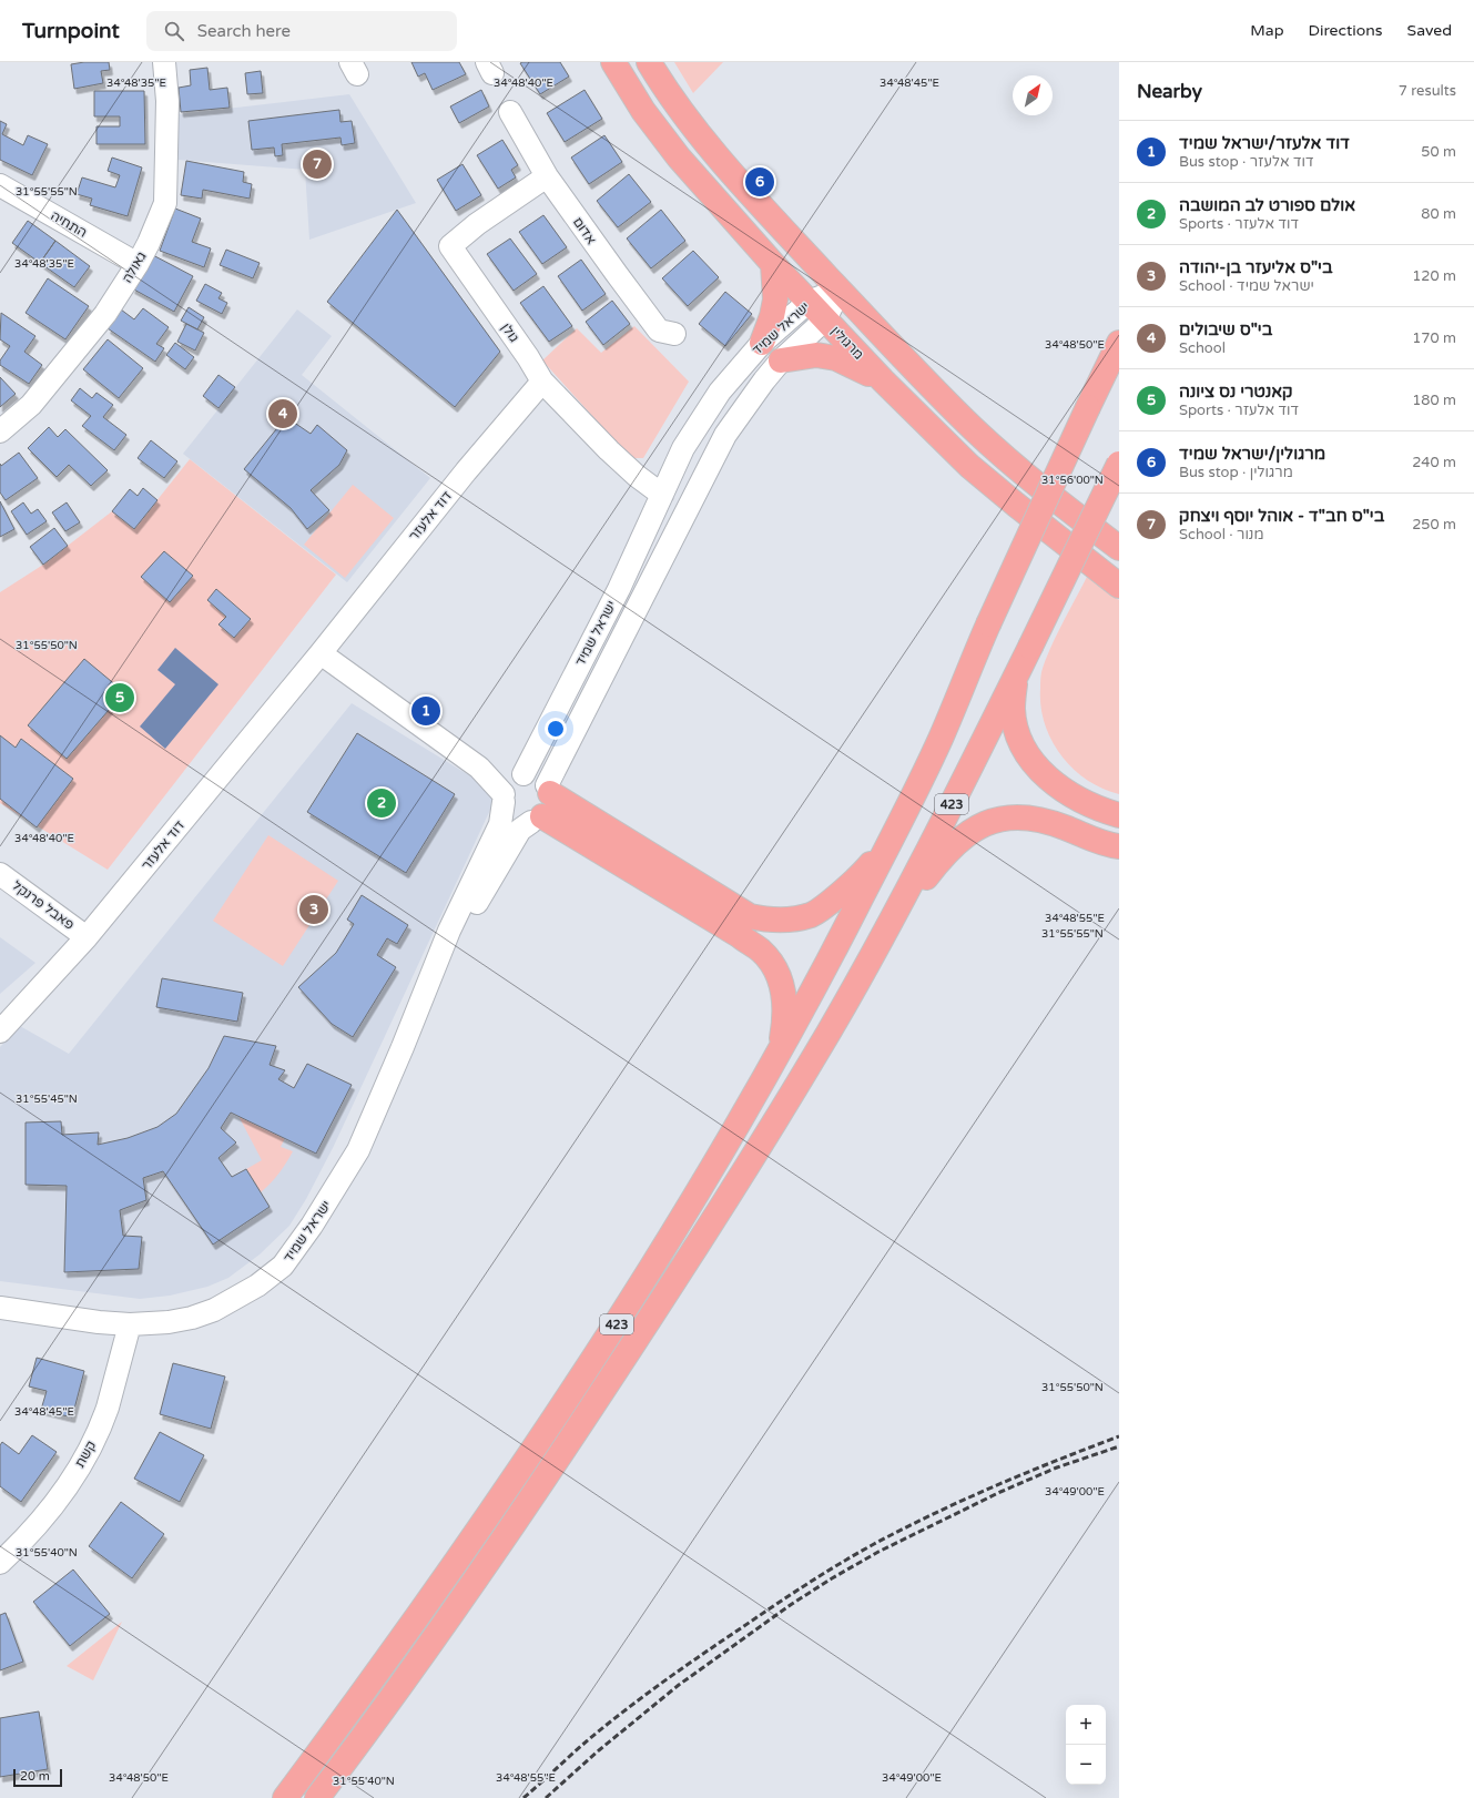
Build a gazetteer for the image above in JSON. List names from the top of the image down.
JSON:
{
  "streets": {
    "main road": ["מרגולין", "423"],
    "street": [
      "התחיה",
      "אדום",
      "גאולה",
      "ישראל שמיד",
      "גולן",
      "דוד אלעזר",
      "פאבל פרנקל",
      "קשת"
    ]
  },
  "crossings": [
    ["התחיה", "גאולה"],
    ["אדום", "גולן"],
    ["ישראל שמיד", "גולן"],
    ["ישראל שמיד", "מרגולין"],
    ["ישראל שמיד", "קשת"],
    ["גולן", "דוד אלעזר"],
    ["דוד אלעזר", "פאבל פרנקל"]
  ],
  "scale_bar": "20 m",
  "north": "top right",
  "page": {
    "header": "Turnpoint",
    "search": "Search here",
    "nav": ["Map", "Directions", "Saved"],
    "heading": ["Nearby", "7 results"],
    "list": [
      {
        "mark": "1",
        "name": "דוד אלעזר/ישראל שמיד",
        "note": "Bus stop · דוד אלעזר",
        "value": "50 m"
      },
      {
        "mark": "2",
        "name": "אולם ספורט לב המושבה",
        "note": "Sports · דוד אלעזר",
        "value": "80 m"
      },
      {
        "mark": "3",
        "name": "בי\"ס אליעזר בן-יהודה",
        "note": "School · ישראל שמיד",
        "value": "120 m"
      },
      {
        "mark": "4",
        "name": "בי\"ס שיבולים",
        "note": "School",
        "value": "170 m"
      },
      {
        "mark": "5",
        "name": "קאנטרי נס ציונה",
        "note": "Sports · דוד אלעזר",
        "value": "180 m"
      },
      {
        "mark": "6",
        "name": "מרגולין/ישראל שמיד",
        "note": "Bus stop · מרגולין",
        "value": "240 m"
      },
      {
        "mark": "7",
        "name": "בי\"ס חב\"ד - אוהל יוסף ויצחק",
        "note": "School · מנור",
        "value": "250 m"
      }
    ],
    "pins": [
      "7",
      "6",
      "4",
      "5",
      "1",
      "2",
      "3"
    ],
    "map_buttons": ["+", "−"],
    "scale": "20 m"
  },
  "coordinates": [
    "34°48'35\"E",
    "34°48'40\"E",
    "34°48'45\"E",
    "31°55'55\"N",
    "34°48'50\"E",
    "31°56'00\"N",
    "31°55'50\"N",
    "34°48'55\"E",
    "31°55'45\"N",
    "34°49'00\"E",
    "31°55'40\"N"
  ]
}
